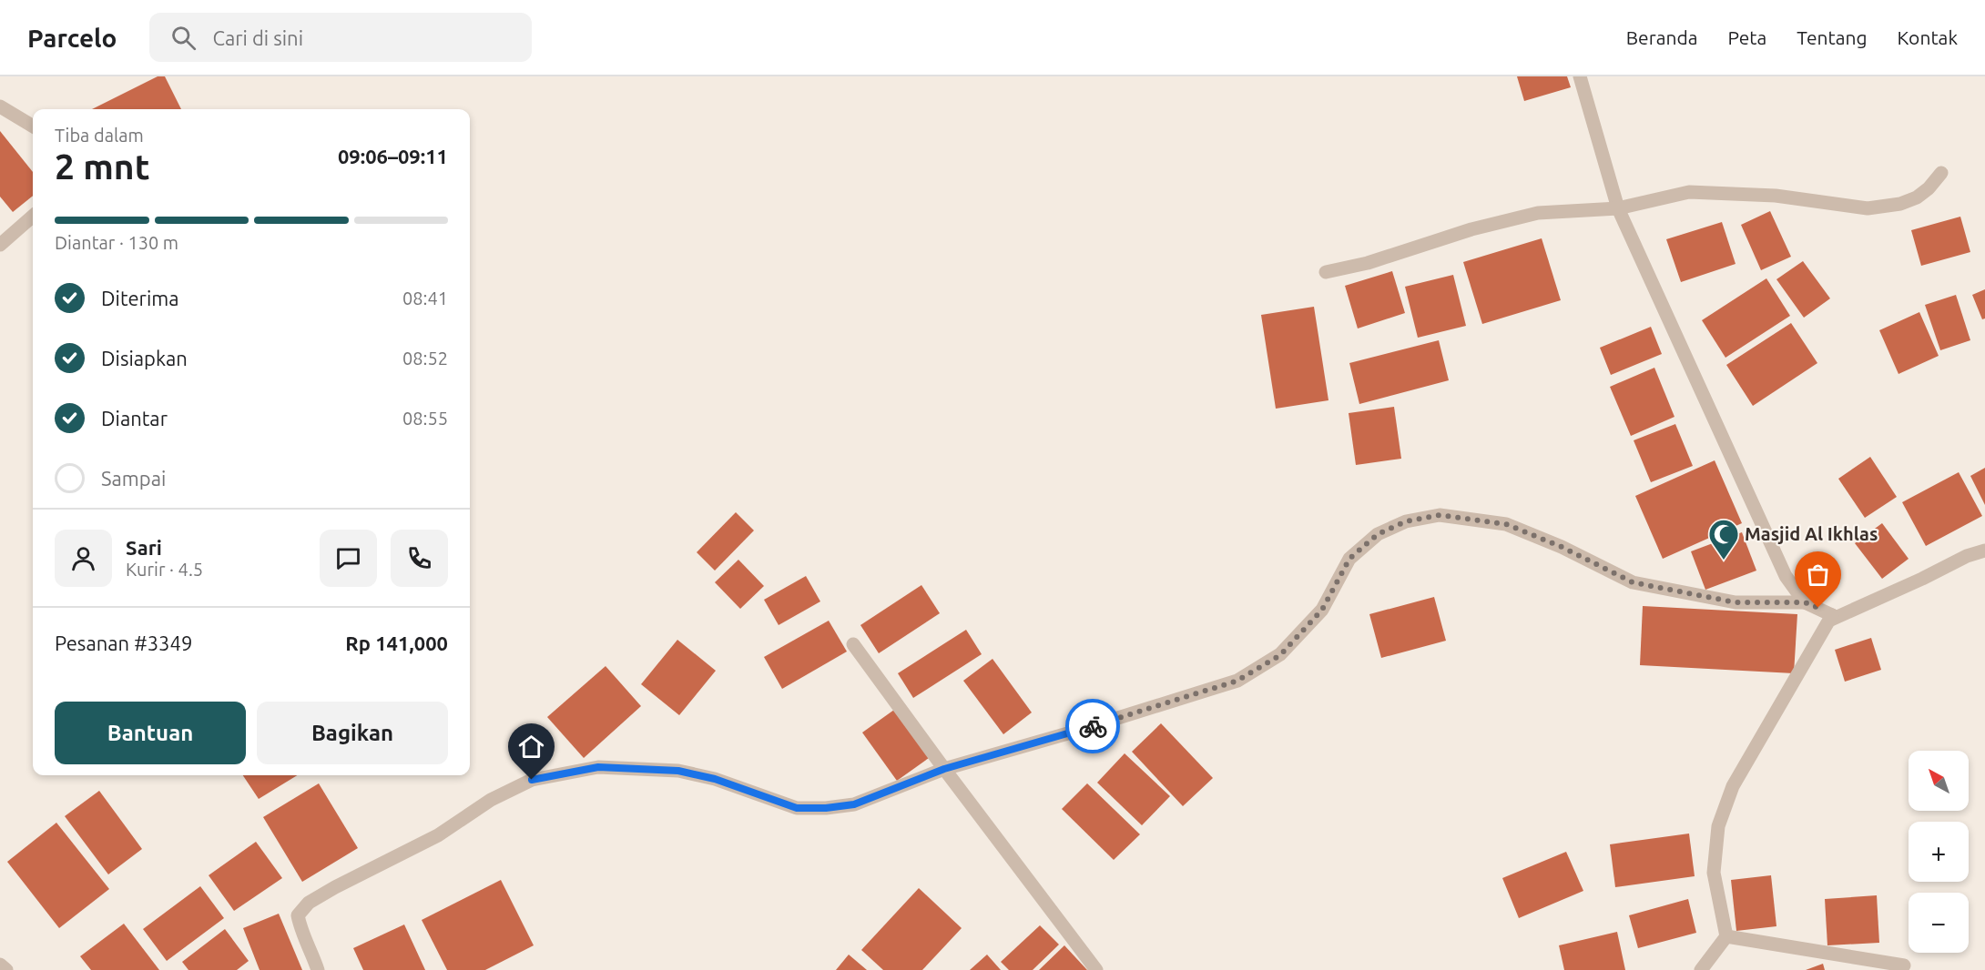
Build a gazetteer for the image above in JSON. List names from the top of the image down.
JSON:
{
  "places": {
    "mosque": ["Masjid Al Ikhlas"]
  },
  "north": "top left",
  "page": {
    "header": "Parcelo",
    "search": "Cari di sini",
    "nav": [
      "Beranda",
      "Peta",
      "Tentang",
      "Kontak"
    ],
    "heading": ["2 mnt", "Tiba dalam", "09:06–09:11"],
    "panel": [
      "Sari",
      "Kurir · 4.5",
      "Pesanan #3349",
      "Rp 141,000"
    ],
    "bar": "Diantar · 130 m",
    "list": [
      ["Diterima", "08:41"],
      ["Disiapkan", "08:52"],
      ["Diantar", "08:55"],
      "Sampai"
    ],
    "buttons": ["Bantuan", "Bagikan"],
    "map_buttons": ["+", "−"]
  }
}
